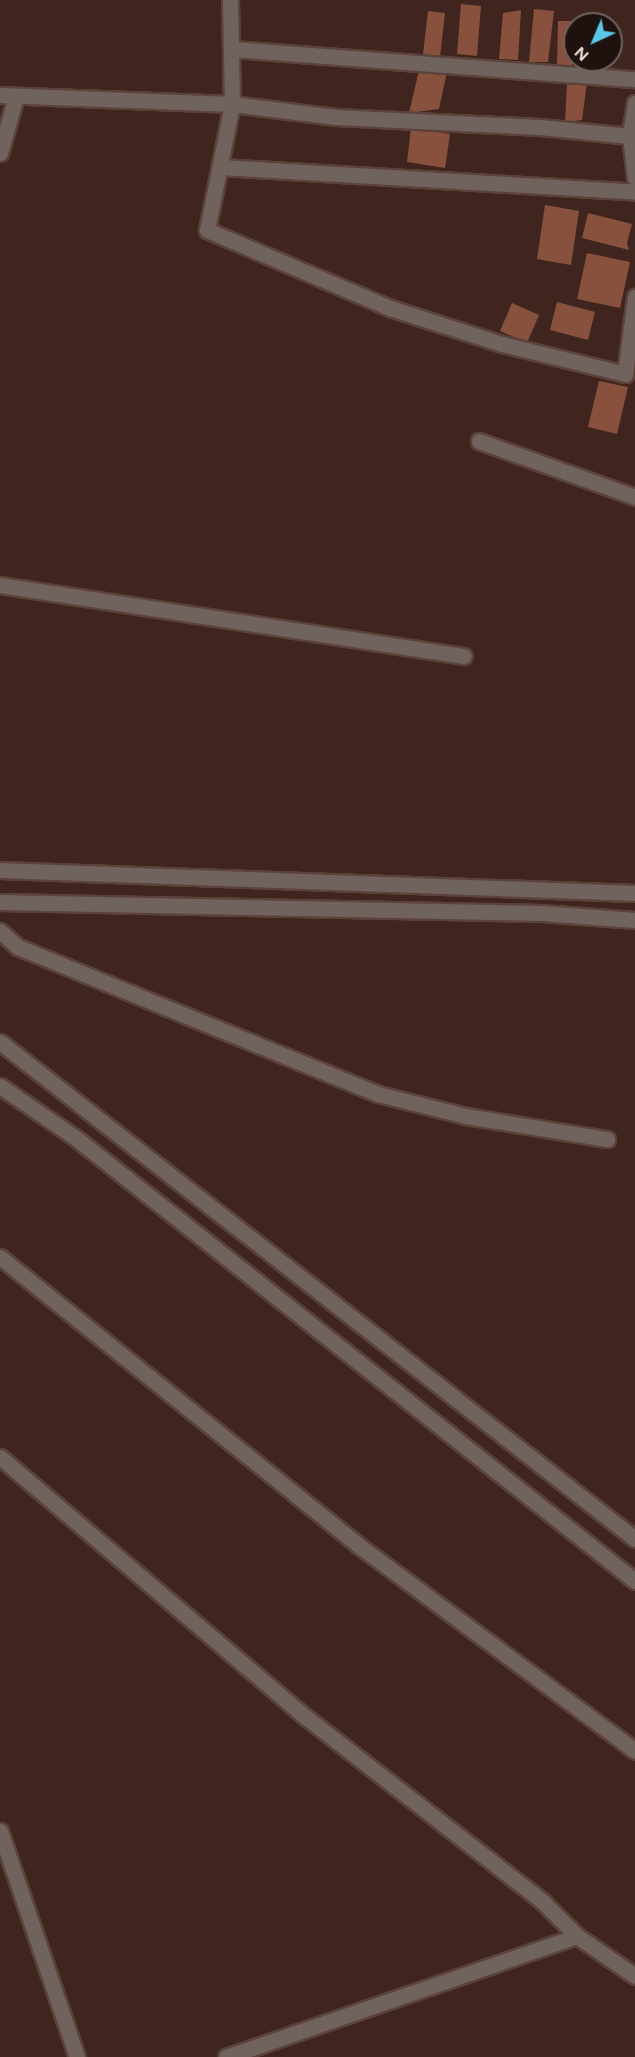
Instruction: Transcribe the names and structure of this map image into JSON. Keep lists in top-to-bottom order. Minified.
{"north":"bottom left"}
